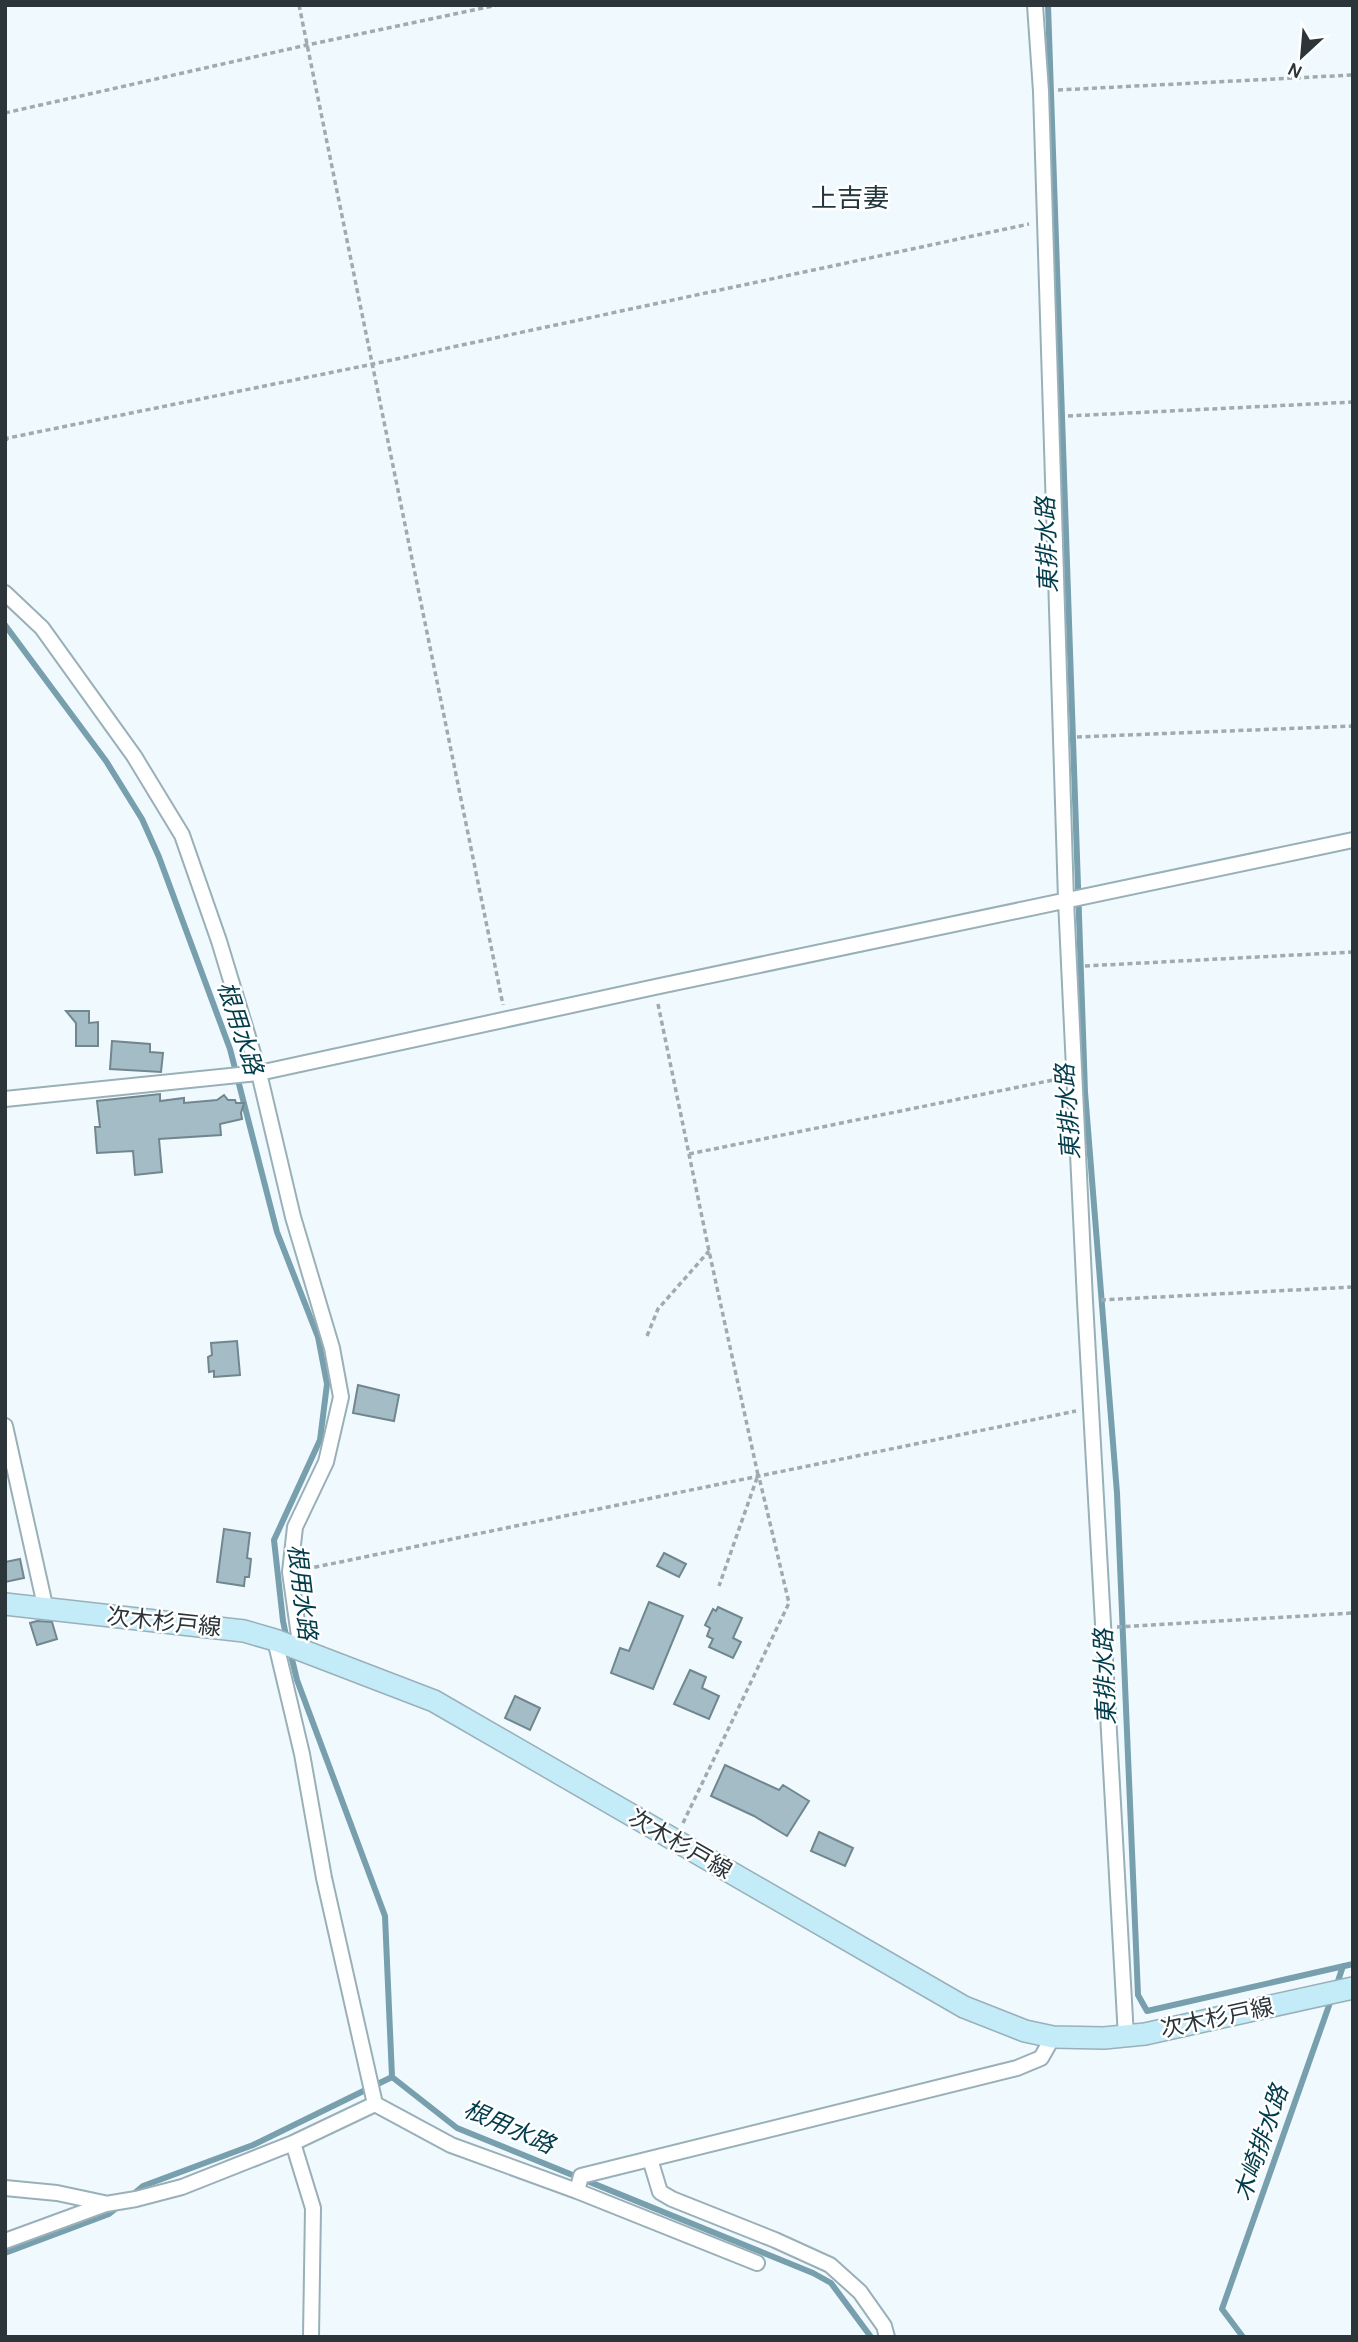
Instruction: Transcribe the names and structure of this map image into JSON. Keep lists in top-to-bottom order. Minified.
{"streets":{"main road":["次木杉戸線"]},"districts":["上吉妻"],"water":["東排水路","根用水路","木崎排水路"],"north":"bottom left"}
